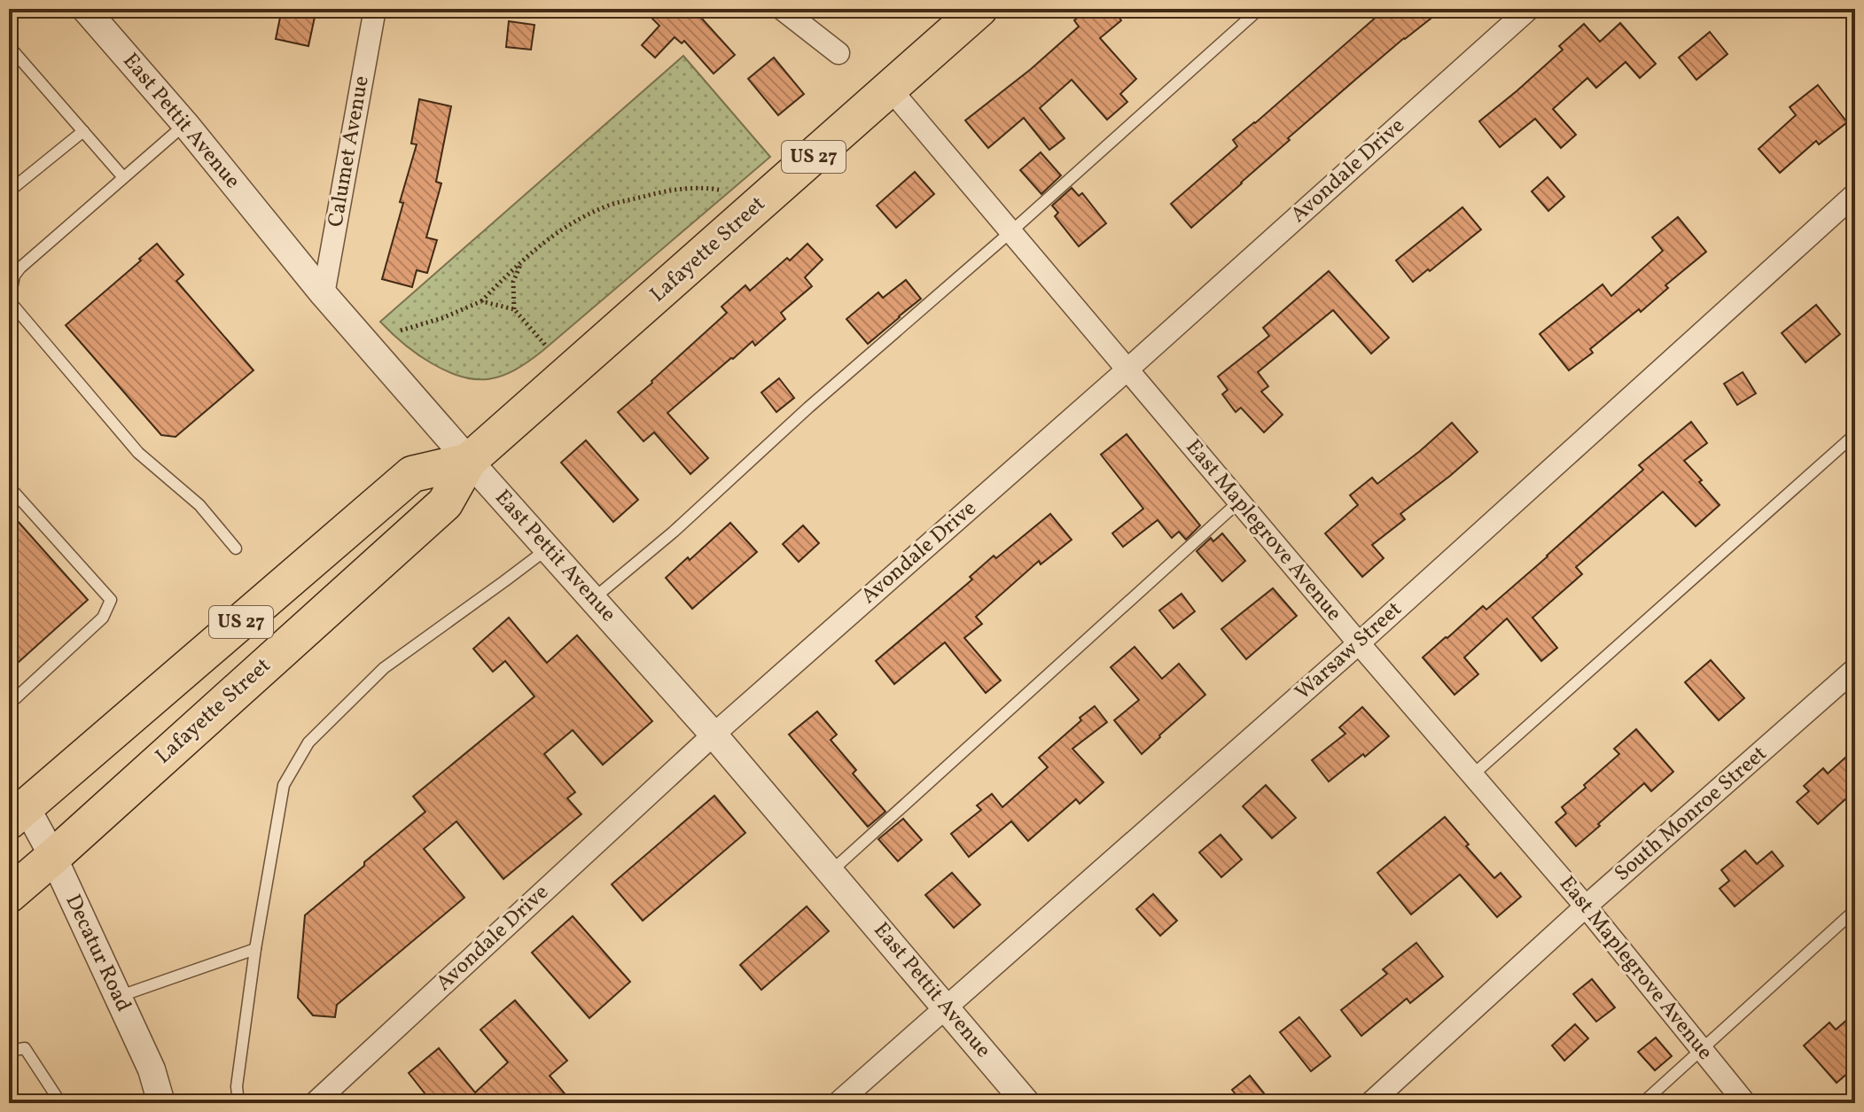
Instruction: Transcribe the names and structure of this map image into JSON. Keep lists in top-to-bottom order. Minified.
{"streets":{"highway":["US 27","Lafayette Street"],"street":["East Pettit Avenue","Calumet Avenue","Avondale Drive","East Maplegrove Avenue","Warsaw Street","South Monroe Street","Decatur Road"]},"crossings":[["East Pettit Avenue","Calumet Avenue"],["East Pettit Avenue","Avondale Drive"],["East Pettit Avenue","Lafayette Street"],["East Pettit Avenue","Warsaw Street"],["Avondale Drive","East Maplegrove Avenue"],["Lafayette Street","East Maplegrove Avenue"],["Lafayette Street","Decatur Road"],["East Maplegrove Avenue","Warsaw Street"],["East Maplegrove Avenue","South Monroe Street"]]}
